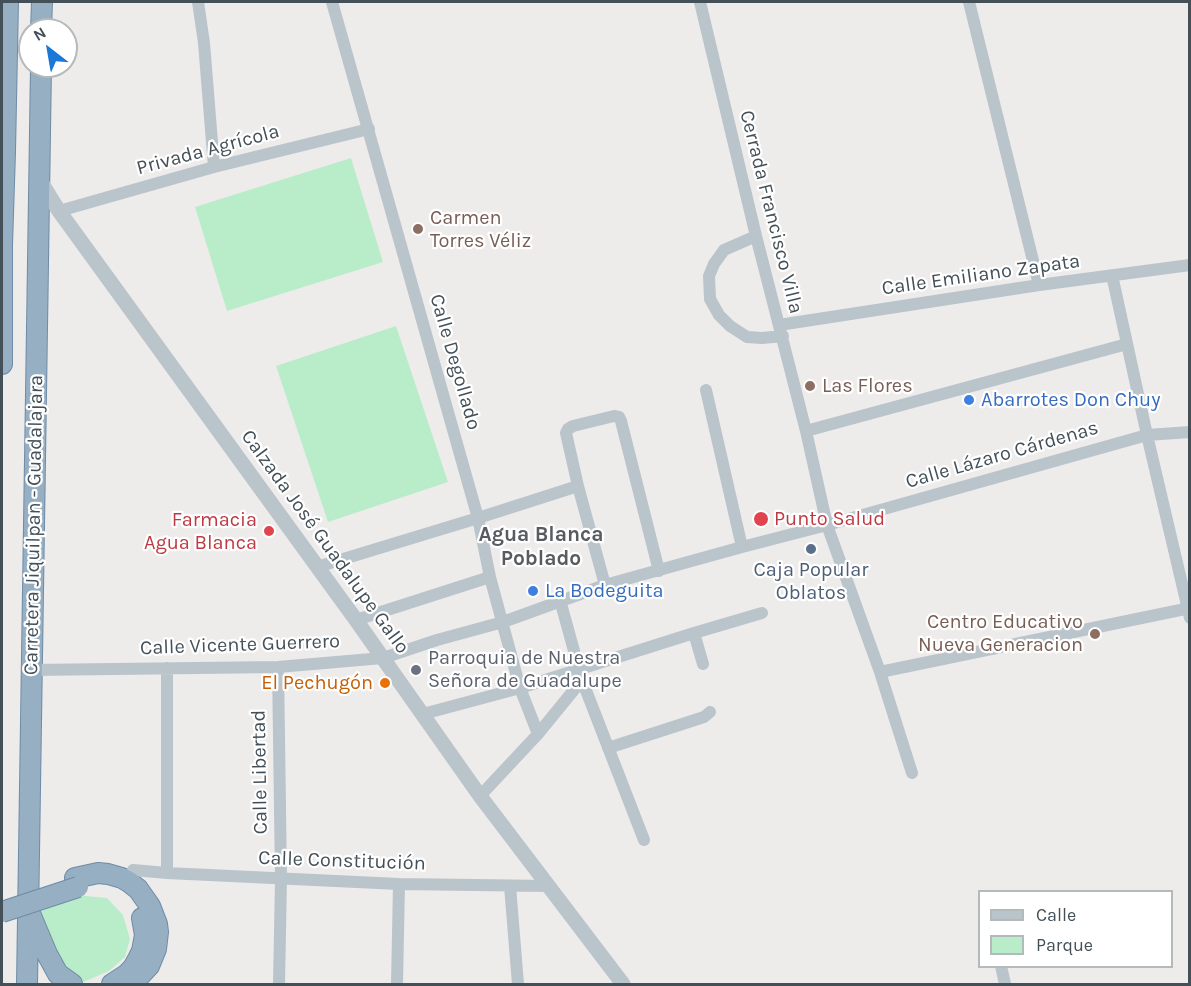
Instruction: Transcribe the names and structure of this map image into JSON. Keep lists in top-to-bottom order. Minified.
{"streets":{"highway":["Carretera Jiquilpan - Guadalajara"],"street":["Privada Agrícola","Cerrada Francisco Villa","Calle Emiliano Zapata","Calle Degollado","Calle Lázaro Cárdenas","Calzada José Guadalupe Gallo","Calle Vicente Guerrero","Calle Libertad","Calle Constitución"]},"crossings":[["Privada Agrícola","Calle Degollado"],["Privada Agrícola","Calzada José Guadalupe Gallo"],["Cerrada Francisco Villa","Calle Emiliano Zapata"],["Cerrada Francisco Villa","Calle Lázaro Cárdenas"],["Cerrada Francisco Villa","Calle Vicente Guerrero"],["Calle Degollado","Calle Vicente Guerrero"],["Calle Lázaro Cárdenas","Calle Vicente Guerrero"],["Carretera Jiquilpan - Guadalajara","Calzada José Guadalupe Gallo"],["Carretera Jiquilpan - Guadalajara","Calle Vicente Guerrero"],["Calzada José Guadalupe Gallo","Calle Vicente Guerrero"],["Calzada José Guadalupe Gallo","Calle Constitución"],["Calle Vicente Guerrero","Calle Libertad"],["Calle Libertad","Calle Constitución"]],"districts":["Agua Blanca Poblado"],"places":["Carmen Torres Véliz","Las Flores","Abarrotes Don Chuy","Punto Salud","Farmacia Agua Blanca","Caja Popular Oblatos","La Bodeguita","Centro Educativo Nueva Generacion","Parroquia de Nuestra Señora de Guadalupe","El Pechugón"],"legend":["Calle","Parque"],"north":"top left"}
